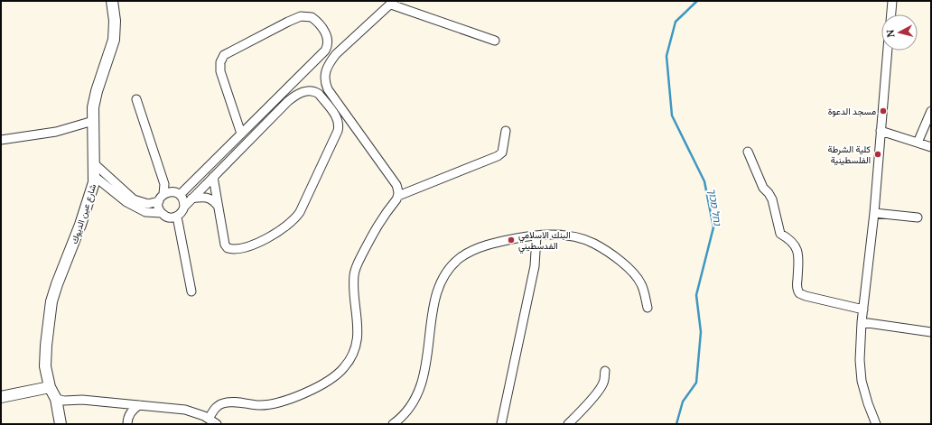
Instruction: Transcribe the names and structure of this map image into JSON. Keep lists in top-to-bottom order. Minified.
{"streets":{"street":["شارع عين الديوك"]},"water":["נחל מכוך"],"places":["مسجد الدعوة","كلية الشرطة الفلسطينية","البنك الاسلامي الفدسطيني"],"north":"left"}
